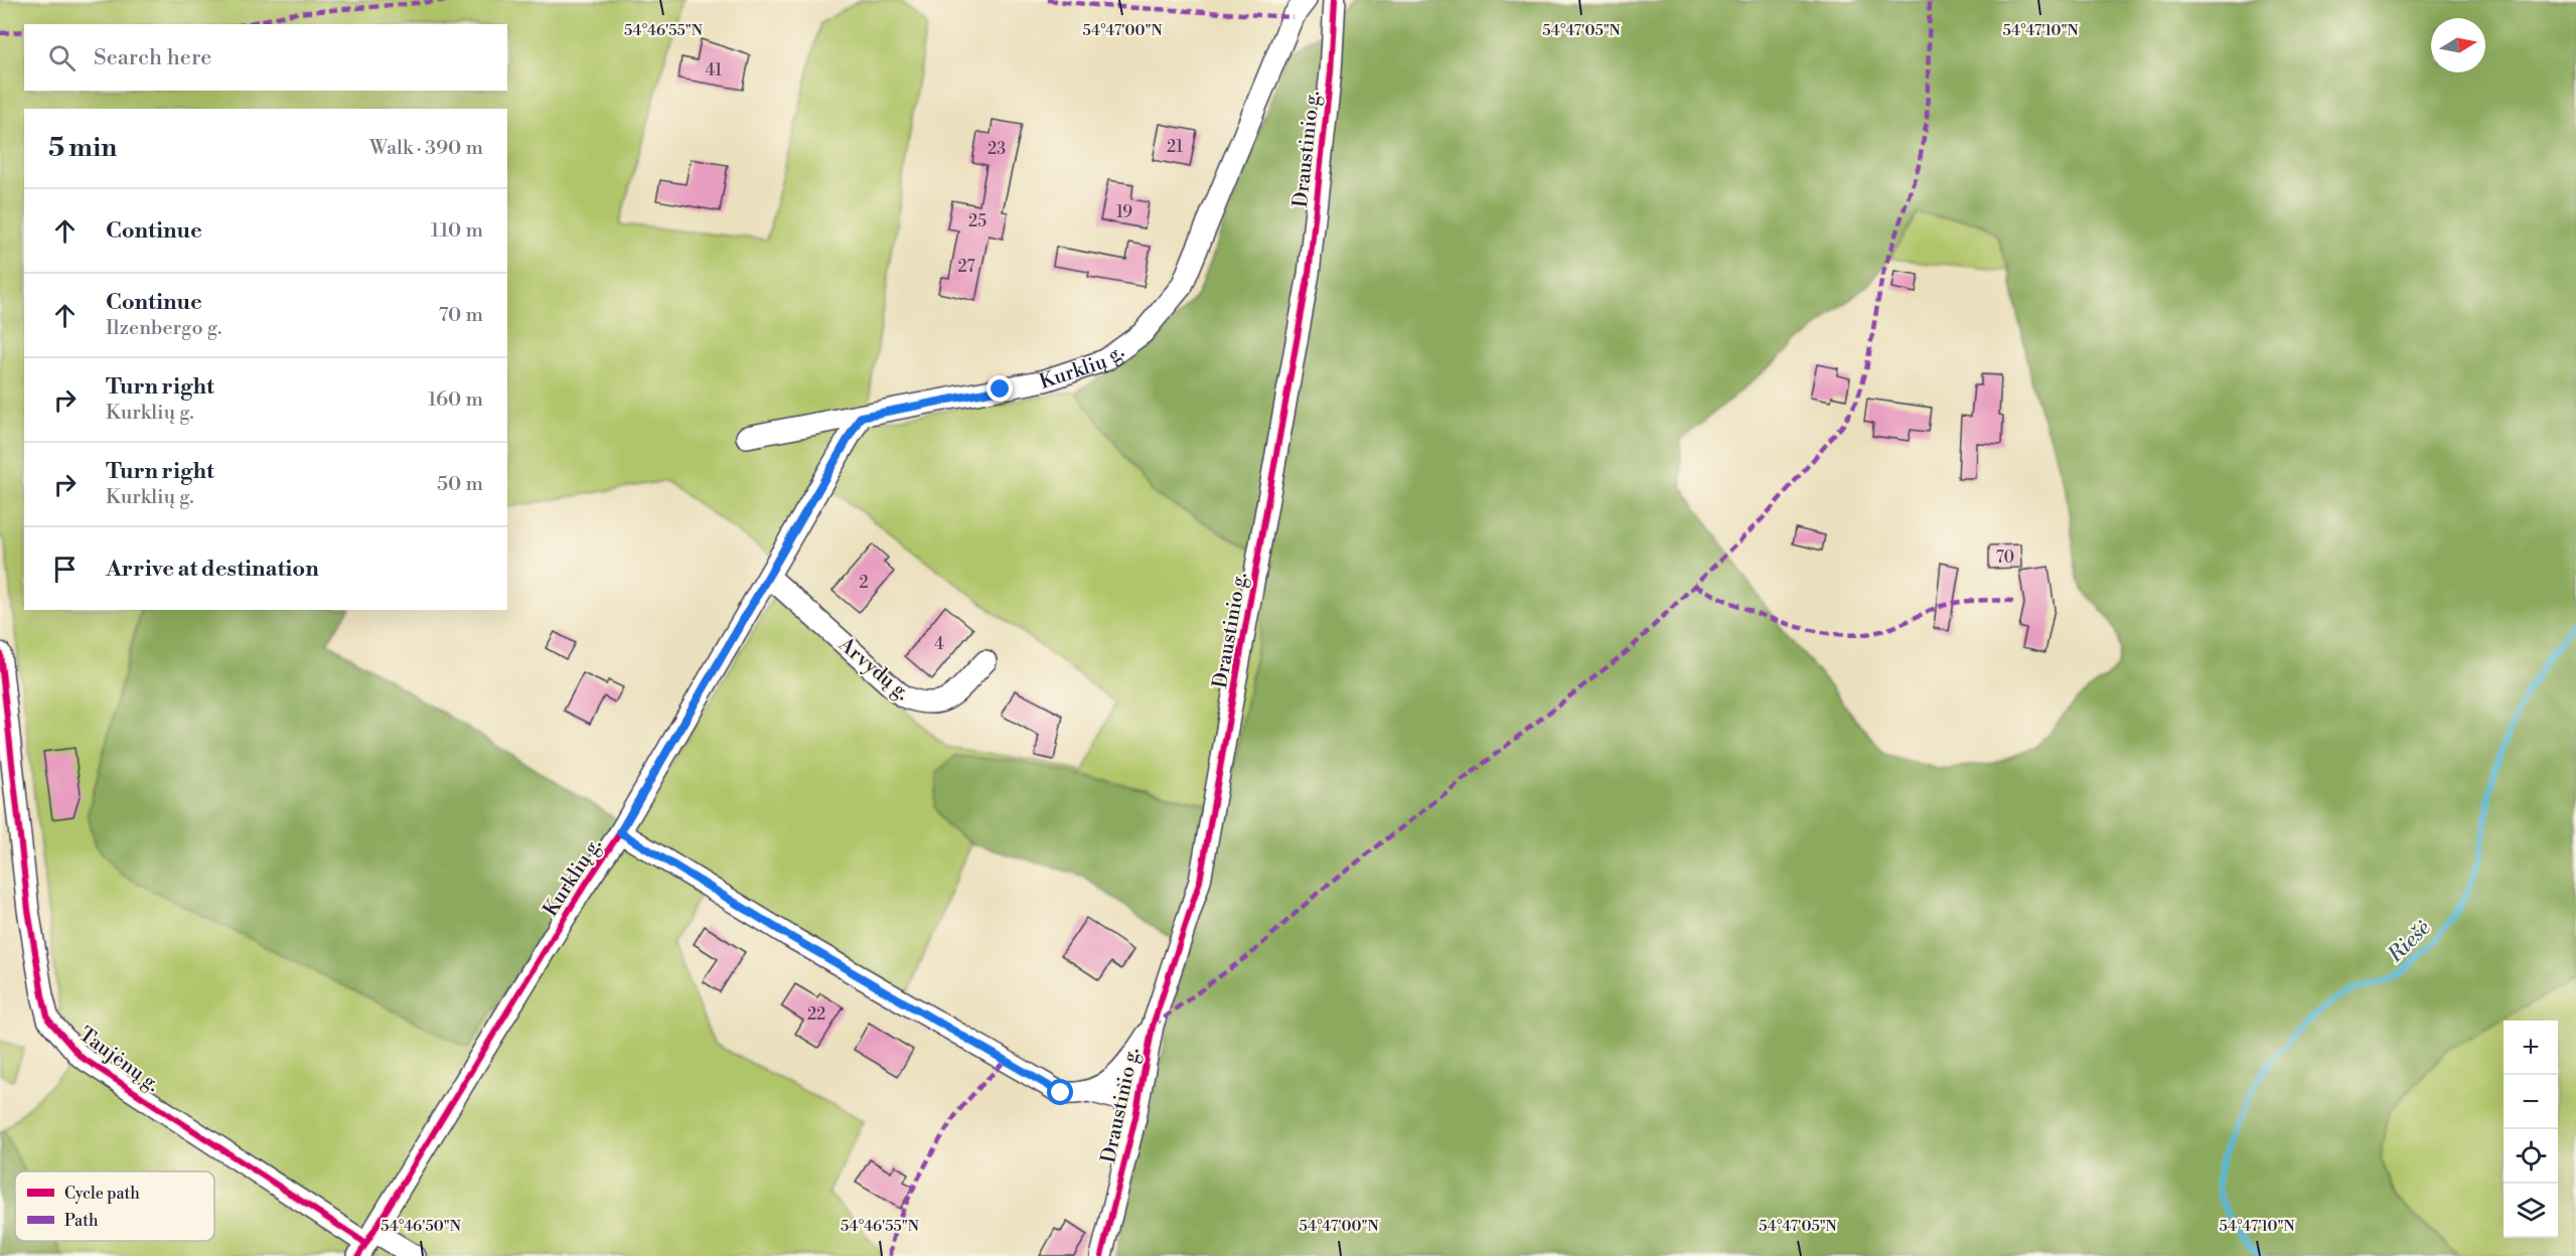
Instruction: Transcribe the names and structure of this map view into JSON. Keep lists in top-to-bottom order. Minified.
{"streets":{"street":["Draustinio g.","Kurklių g.","Arvydų g.","Taujėnų g."]},"crossings":[["Kurklių g.","Arvydų g."],["Kurklių g.","Taujėnų g."]],"water":["Riešė"],"house_numbers":["41","21","23","19","25","27","70","2","4","22"],"legend":["Cycle path","Path"],"north":"right","page":{"search":"Search here","heading":["5 min","Walk · 390 m"],"list":[["Continue","110 m"],["Continue","Ilzenbergo g.","70 m"],["Turn right","Kurklių g.","160 m"],["Turn right","Kurklių g.","50 m"],"Arrive at destination"],"map_buttons":["+","−"]},"coordinates":["54°47'10\"N","54°46'55\"N","54°47'00\"N","54°47'05\"N","54°46'50\"N"]}
